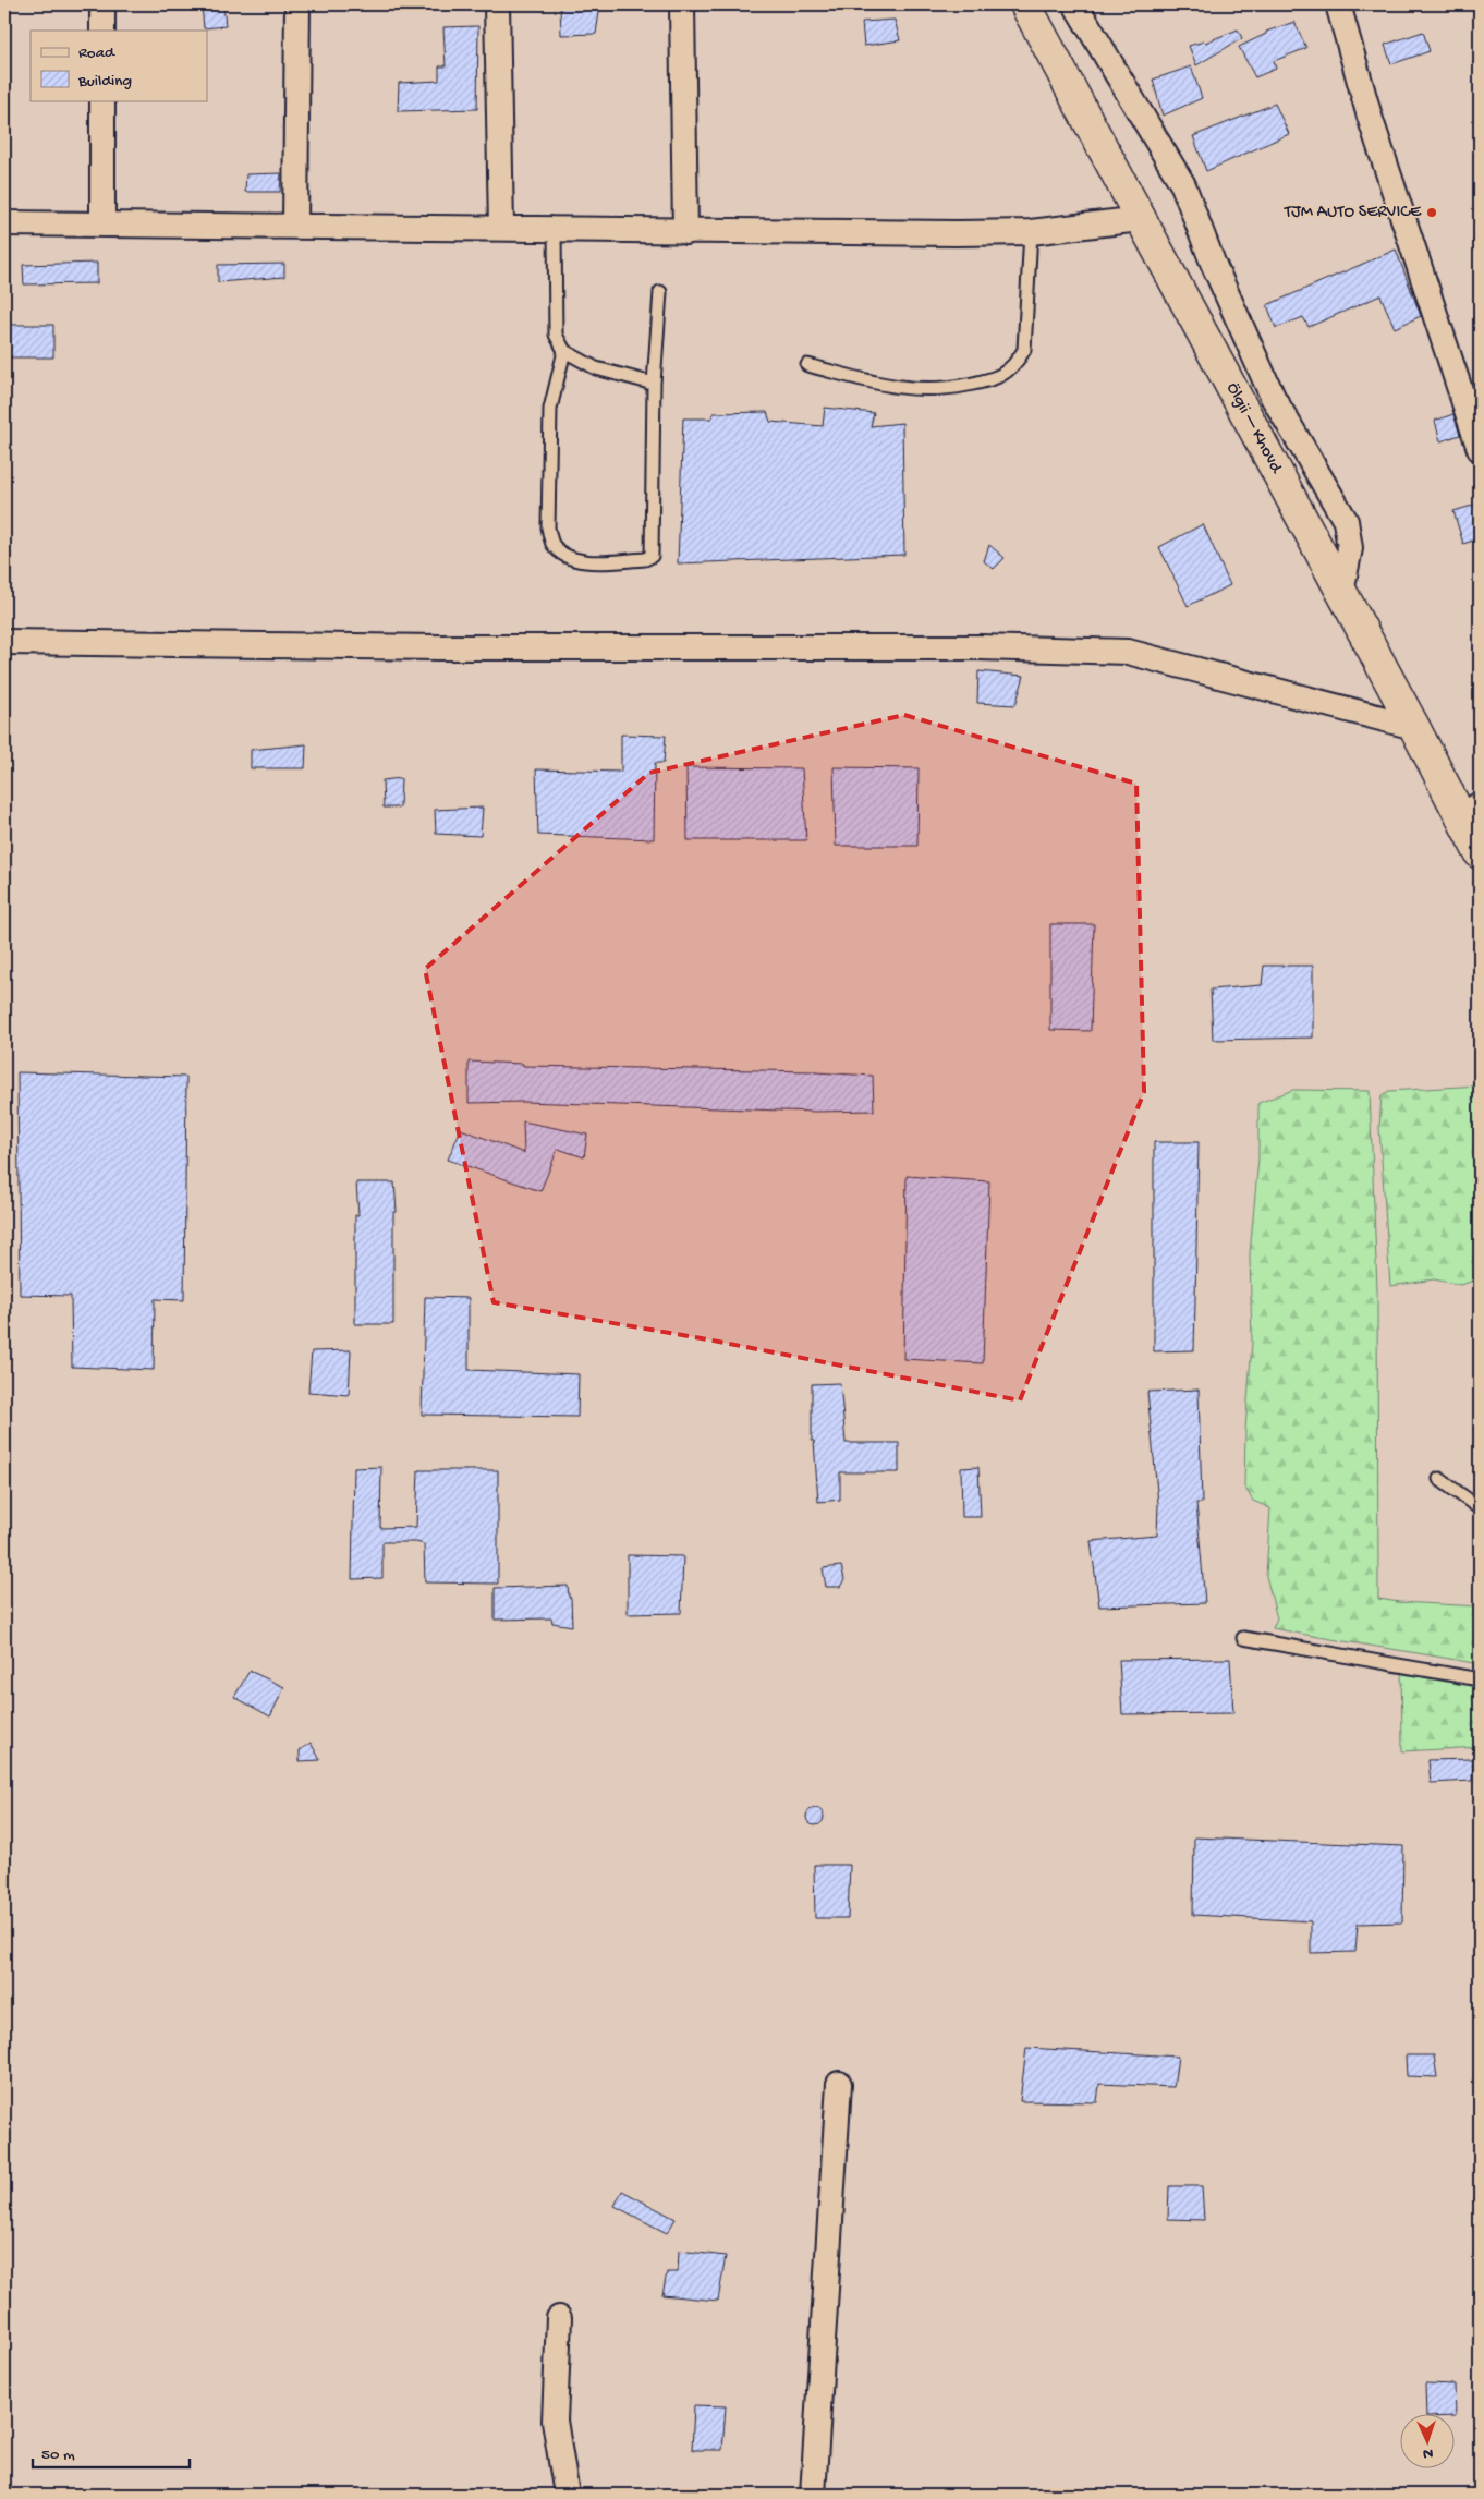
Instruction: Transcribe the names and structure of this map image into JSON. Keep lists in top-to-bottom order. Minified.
{"streets":{"highway":["Ölgii — Khovd"]},"places":["TJM AUTO SERVICE"],"legend":["Road","Building"],"scale_bar":"50 m","north":"bottom"}
